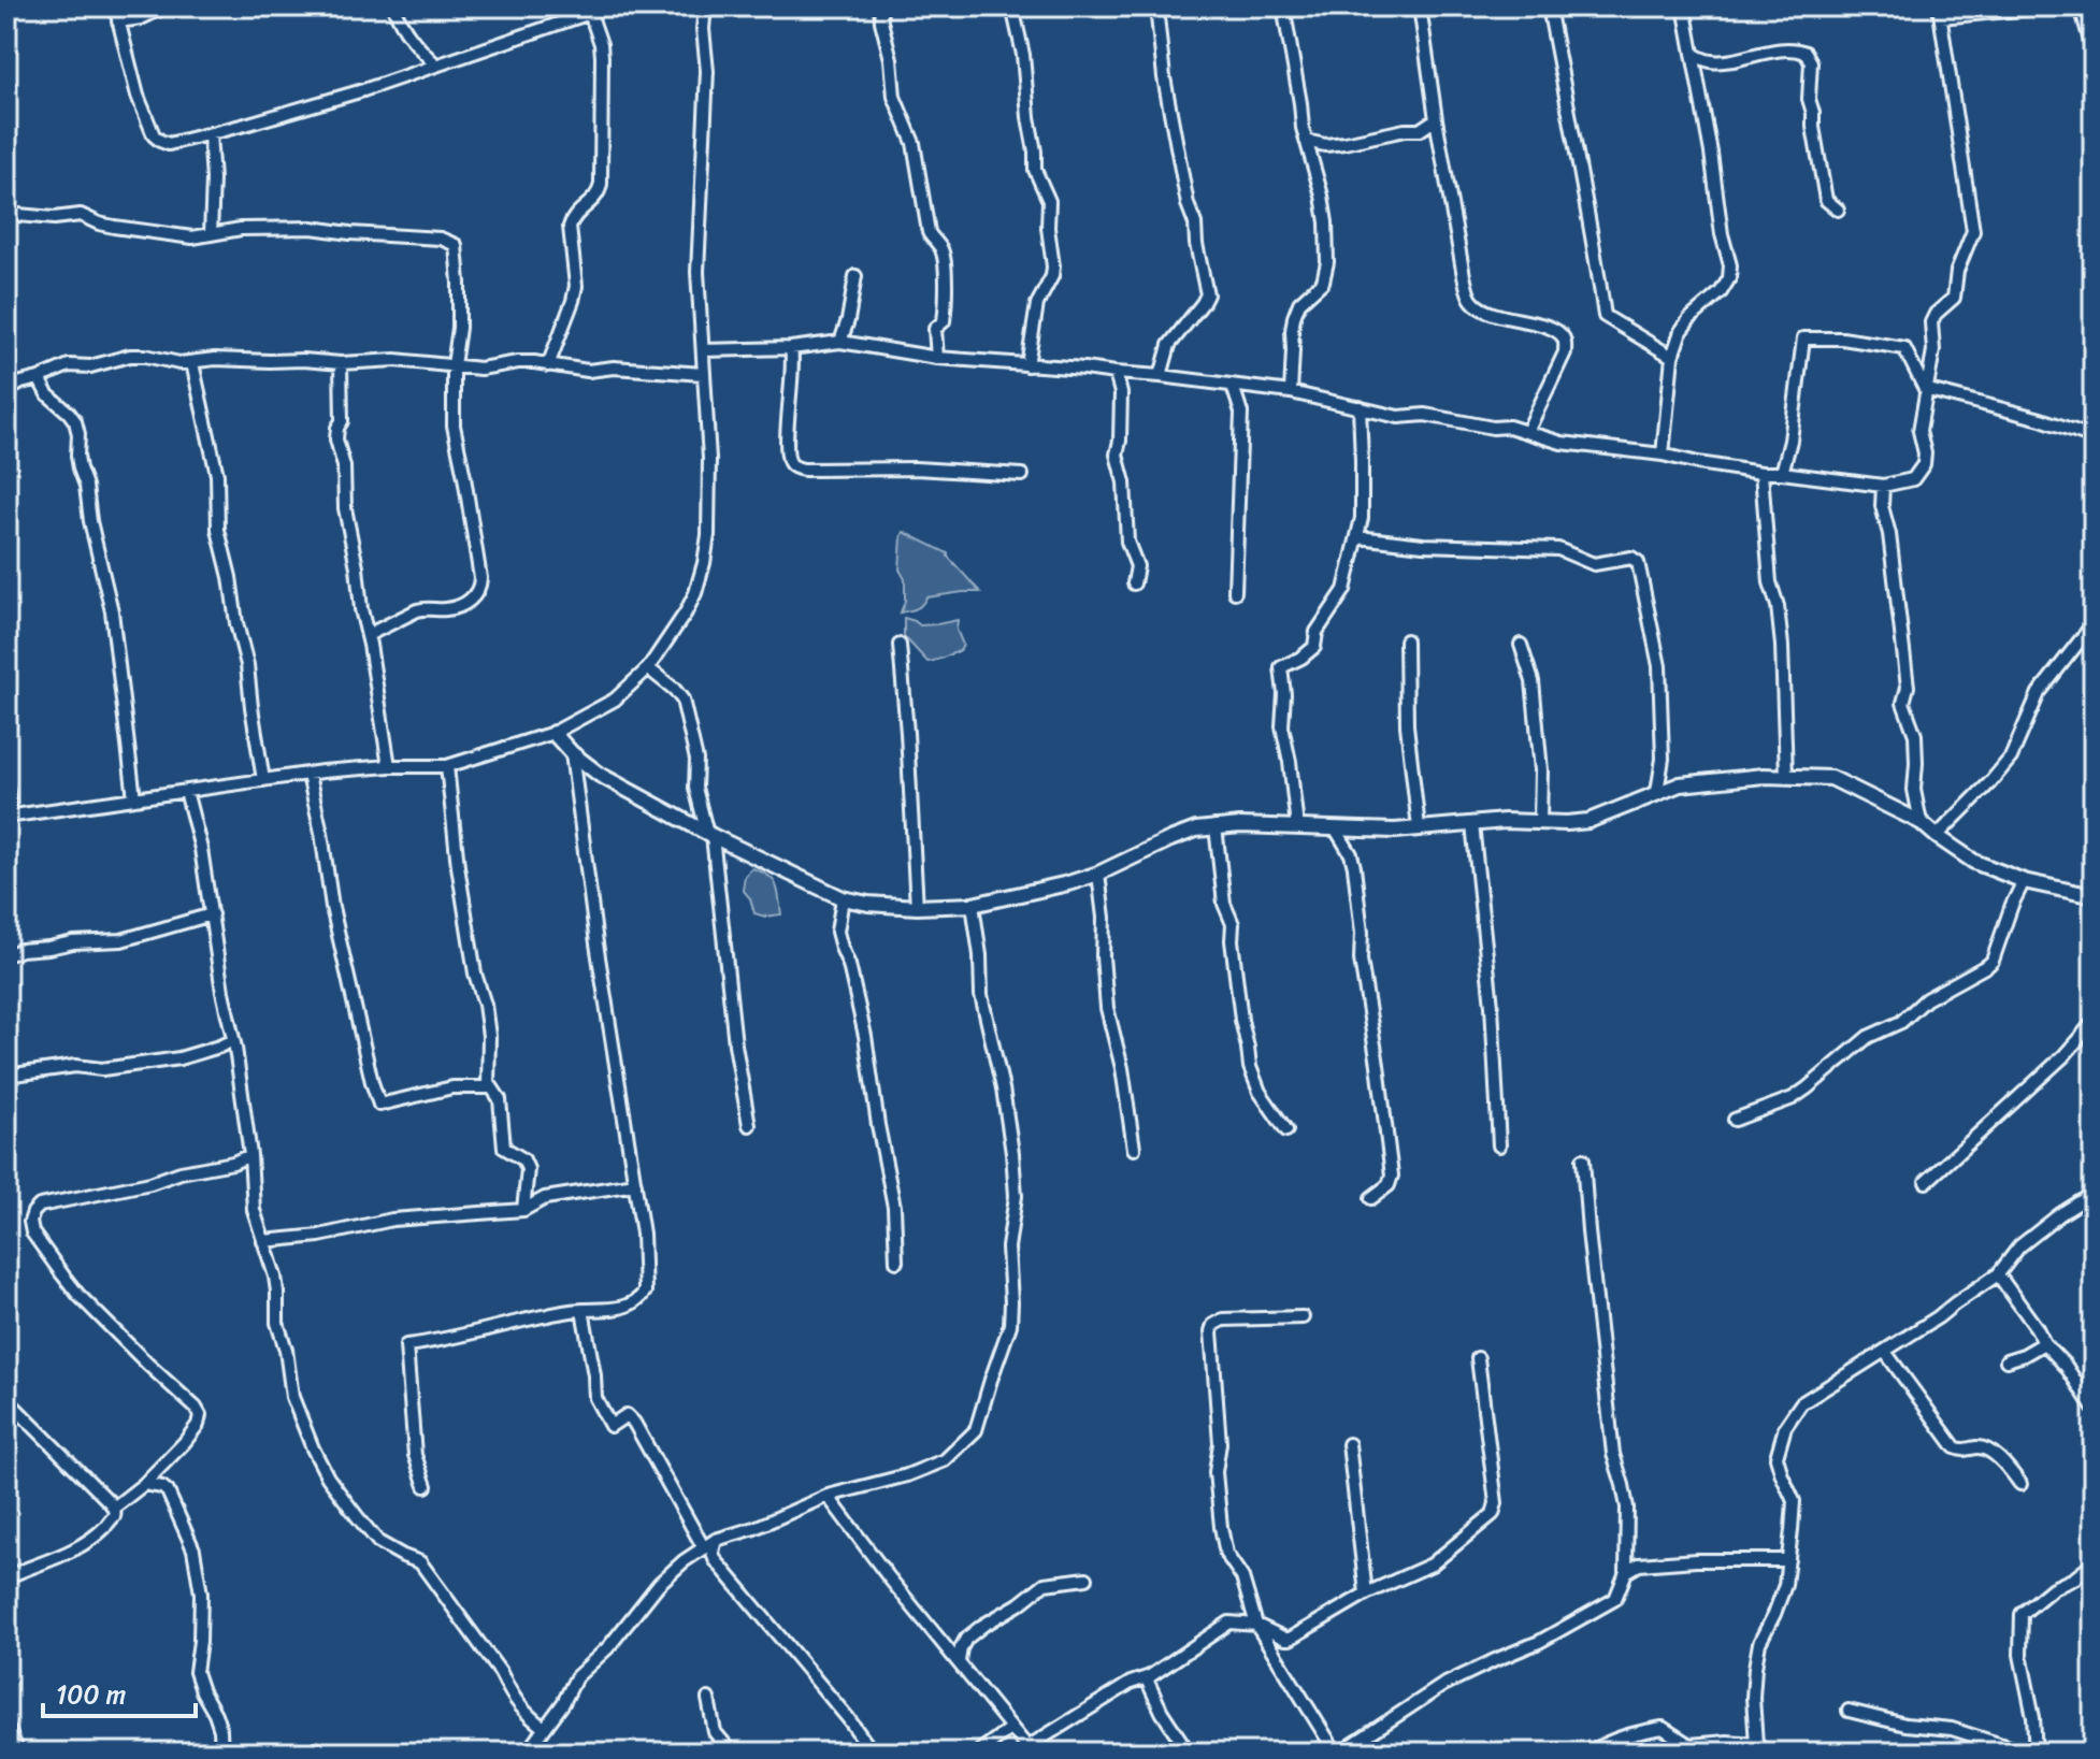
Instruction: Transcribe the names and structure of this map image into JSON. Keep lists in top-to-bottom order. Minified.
{"scale_bar":"100 m"}
